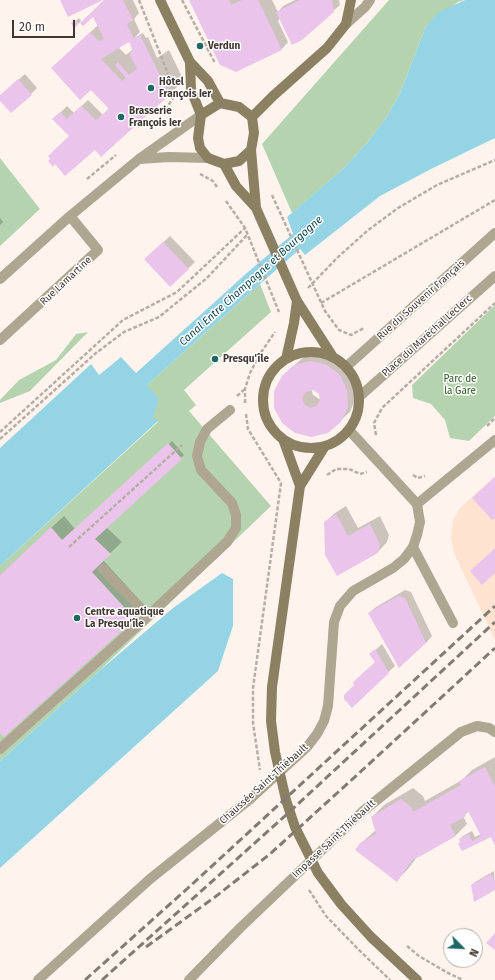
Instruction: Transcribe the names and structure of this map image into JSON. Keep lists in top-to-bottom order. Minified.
{"streets":{"street":["Rue Lamartine","Rue du Souvenir Français","Place du Maréchal Leclerc","Chaussée Saint-Thiébault","Impasse Saint-Thiébault"]},"crossings":[["Rue du Souvenir Français","Place du Maréchal Leclerc"]],"water":["Canal Entre Champagne et Bourgogne"],"parks":["Parc de la Gare"],"places":["Verdun","Hôtel François Ier","Brasserie François Ier","Presqu'île","Centre aquatique La Presqu'île"],"scale_bar":"20 m","north":"bottom right"}
